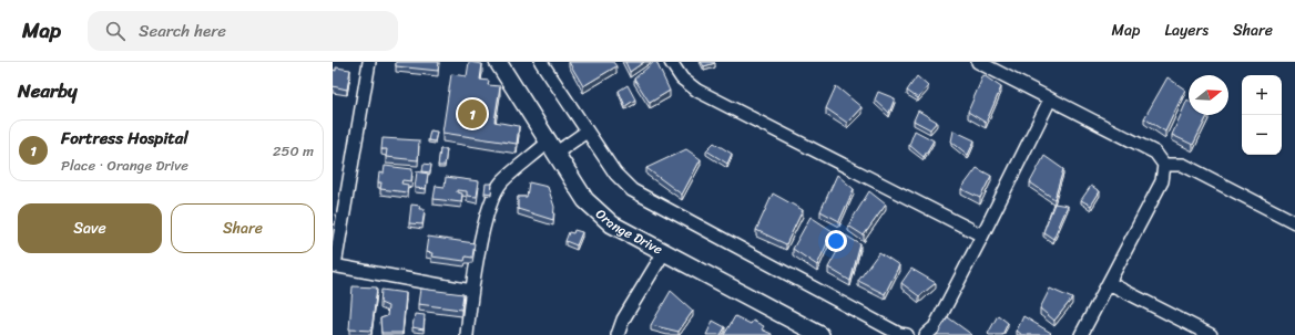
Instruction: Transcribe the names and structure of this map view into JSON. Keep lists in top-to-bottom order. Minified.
{"streets":{"street":["Orange Drive"]},"north":"right","page":{"header":"Map","search":"Search here","nav":["Map","Layers","Share"],"heading":"Nearby","map_buttons":["+","−"],"pins":"1","list":[{"mark":"1","name":"Fortress Hospital","note":"Place · Orange Drive","value":"250 m"}],"buttons":["Save","Share"]}}
